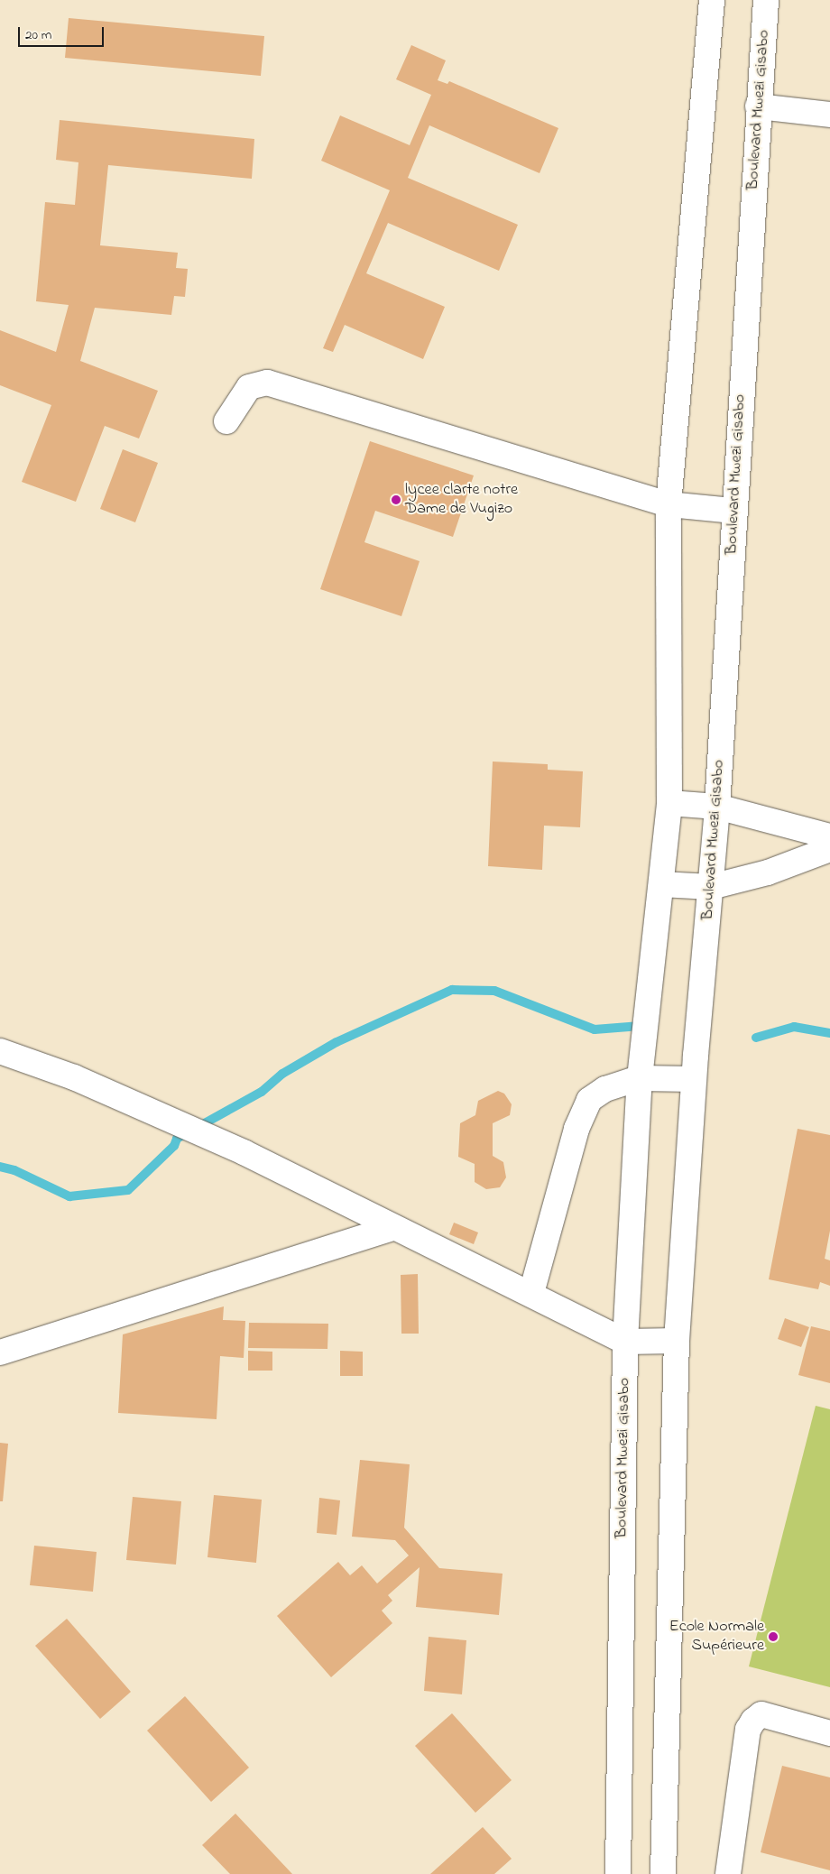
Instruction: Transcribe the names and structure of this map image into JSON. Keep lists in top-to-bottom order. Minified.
{"streets":{"main road":["Boulevard Mwezi Gisabo"]},"places":["lycee clarte notre Dame de Vugizo","Ecole Normale Supérieure"],"scale_bar":"20 m"}
